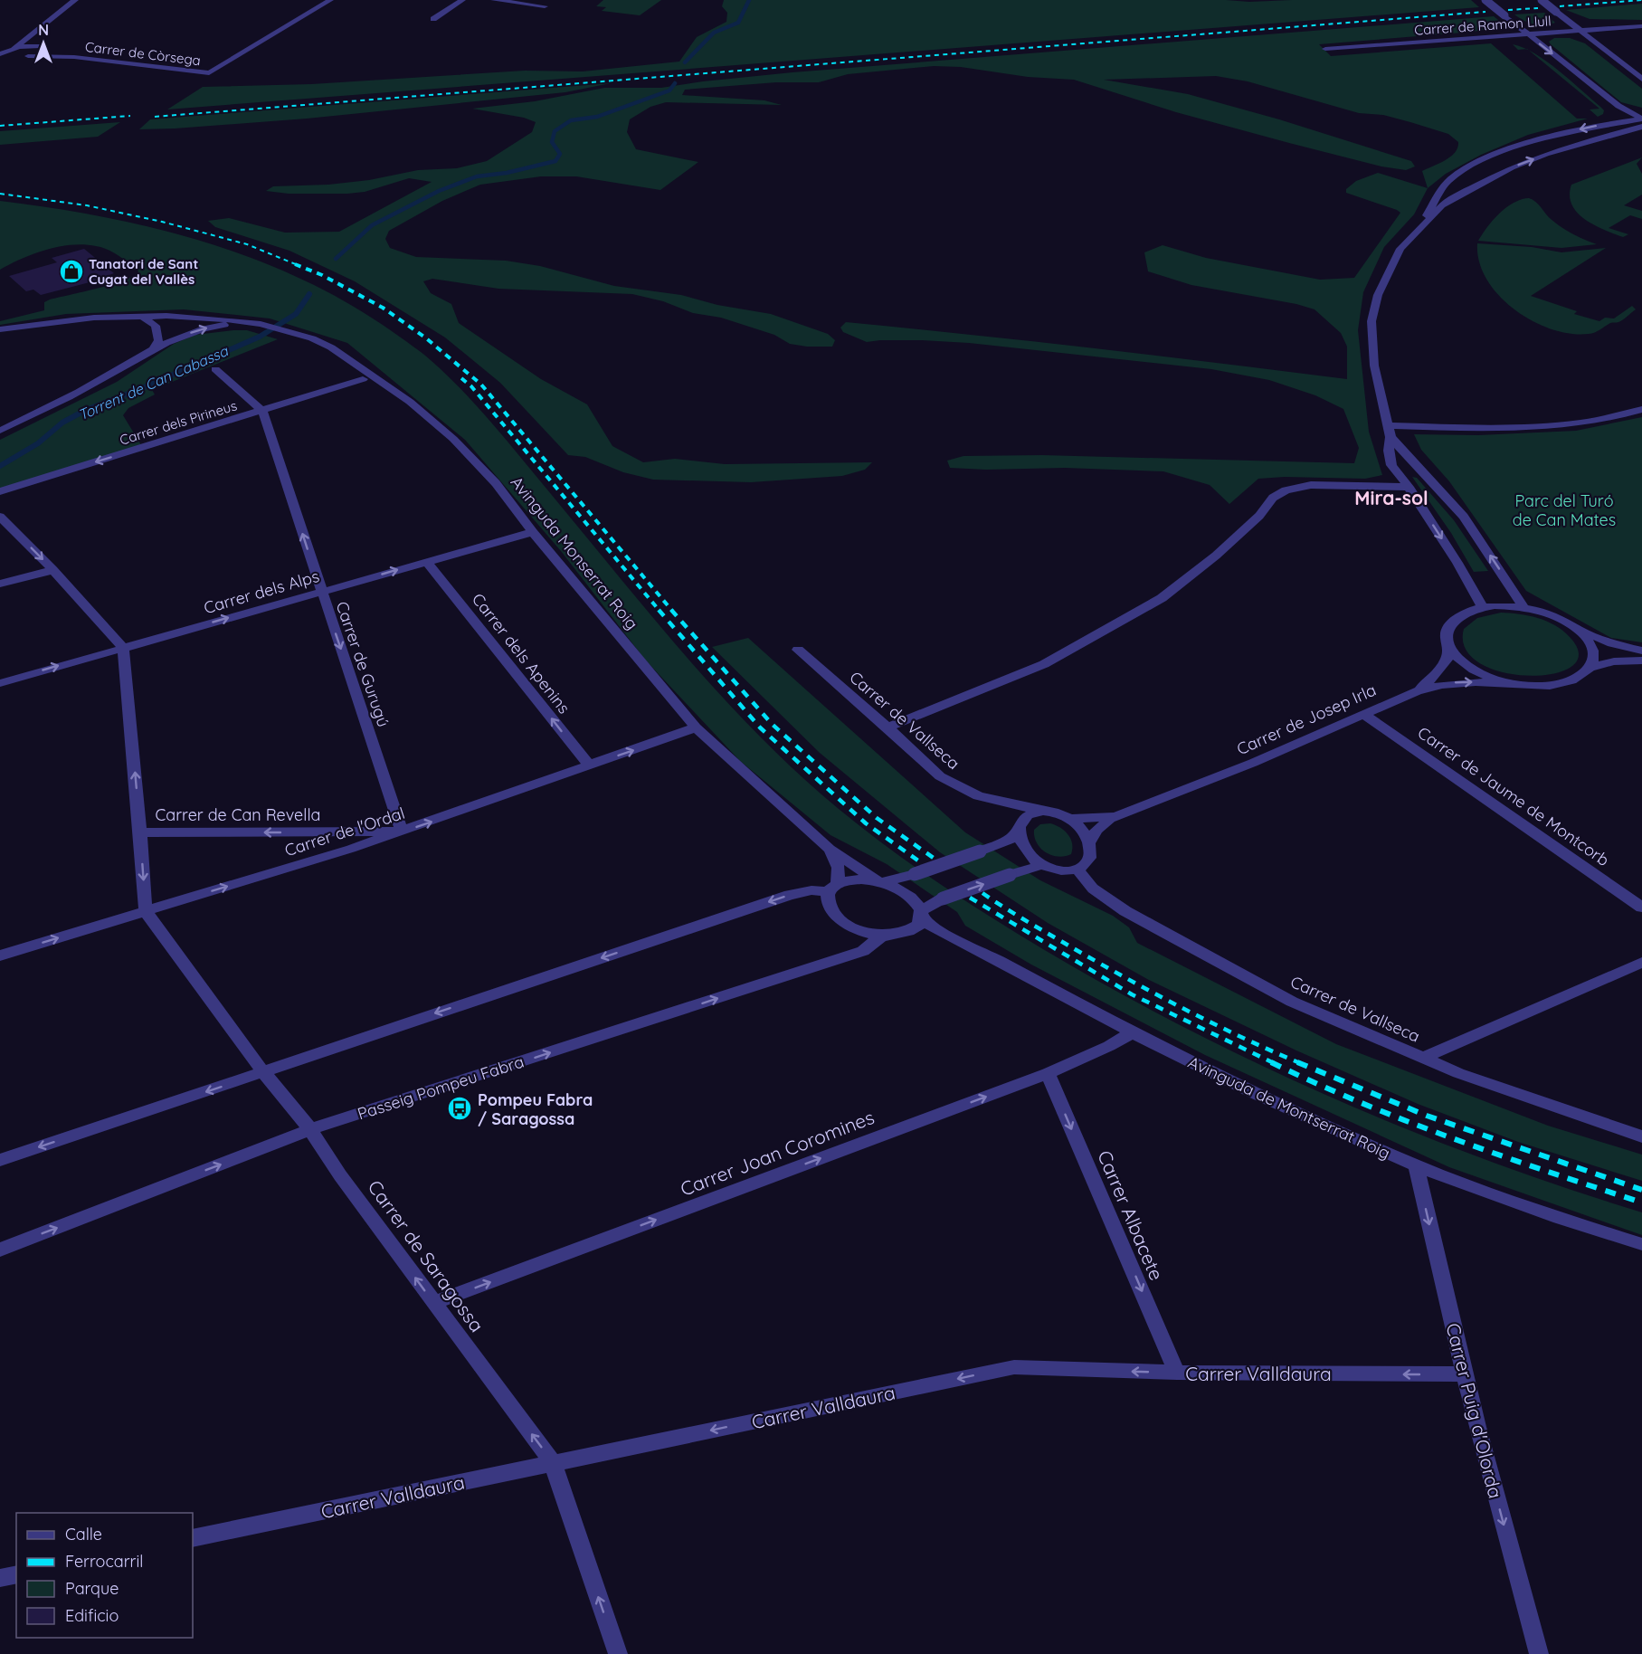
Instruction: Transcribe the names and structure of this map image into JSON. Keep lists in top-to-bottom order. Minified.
{"streets":{"street":["Carrer de Ramon Llull","Carrer de Còrsega","Carrer dels Pirineus","Avinguda Monserrat Roig","Carrer dels Alps","Carrer dels Apenins","Carrer de Gurugú","Carrer de Josep Irla","Carrer de Vallseca","Carrer de Jaume de Montcorb","Carrer de Can Revella","Carrer de l'Ordal","Passeig Pompeu Fabra","Avinguda de Montserrat Roig","Carrer Joan Coromines","Carrer Albacete","Carrer de Saragossa","Carrer Valldaura","Carrer Puig d'Olorda"]},"crossings":[["Carrer dels Pirineus","Carrer de Gurugú"],["Avinguda Monserrat Roig","Carrer dels Alps"],["Avinguda Monserrat Roig","Carrer de l'Ordal"],["Avinguda Monserrat Roig","Passeig Pompeu Fabra"],["Carrer dels Alps","Carrer dels Apenins"],["Carrer dels Alps","Carrer de Gurugú"],["Carrer dels Alps","Carrer de Can Revella"],["Carrer dels Apenins","Carrer de l'Ordal"],["Carrer de Gurugú","Carrer de Can Revella"],["Carrer de Gurugú","Carrer de l'Ordal"],["Carrer de Josep Irla","Carrer de Jaume de Montcorb"],["Carrer de Can Revella","Carrer de l'Ordal"],["Carrer de Can Revella","Carrer de Saragossa"],["Carrer de l'Ordal","Carrer de Saragossa"],["Passeig Pompeu Fabra","Carrer de Saragossa"],["Avinguda de Montserrat Roig","Carrer Joan Coromines"],["Avinguda de Montserrat Roig","Carrer Puig d'Olorda"],["Carrer Joan Coromines","Carrer Albacete"],["Carrer Joan Coromines","Carrer de Saragossa"],["Carrer Albacete","Carrer Valldaura"],["Carrer de Saragossa","Carrer Valldaura"],["Carrer Valldaura","Carrer Puig d'Olorda"]],"one_way":["Carrer dels Alps","Carrer dels Apenins","Carrer de l'Ordal","Carrer Joan Coromines","Carrer Albacete","Carrer de Saragossa","Carrer Valldaura","Carrer Puig d'Olorda"],"districts":["Mira-sol"],"water":["Torrent de Can Cabassa"],"parks":["Parc del Turó de Can Mates"],"places":{"shop":["Tanatori de Sant Cugat del Vallès"],"bus stop":["Pompeu Fabra / Saragossa"]},"legend":["Calle","Ferrocarril","Parque","Edificio"],"north":"top"}
